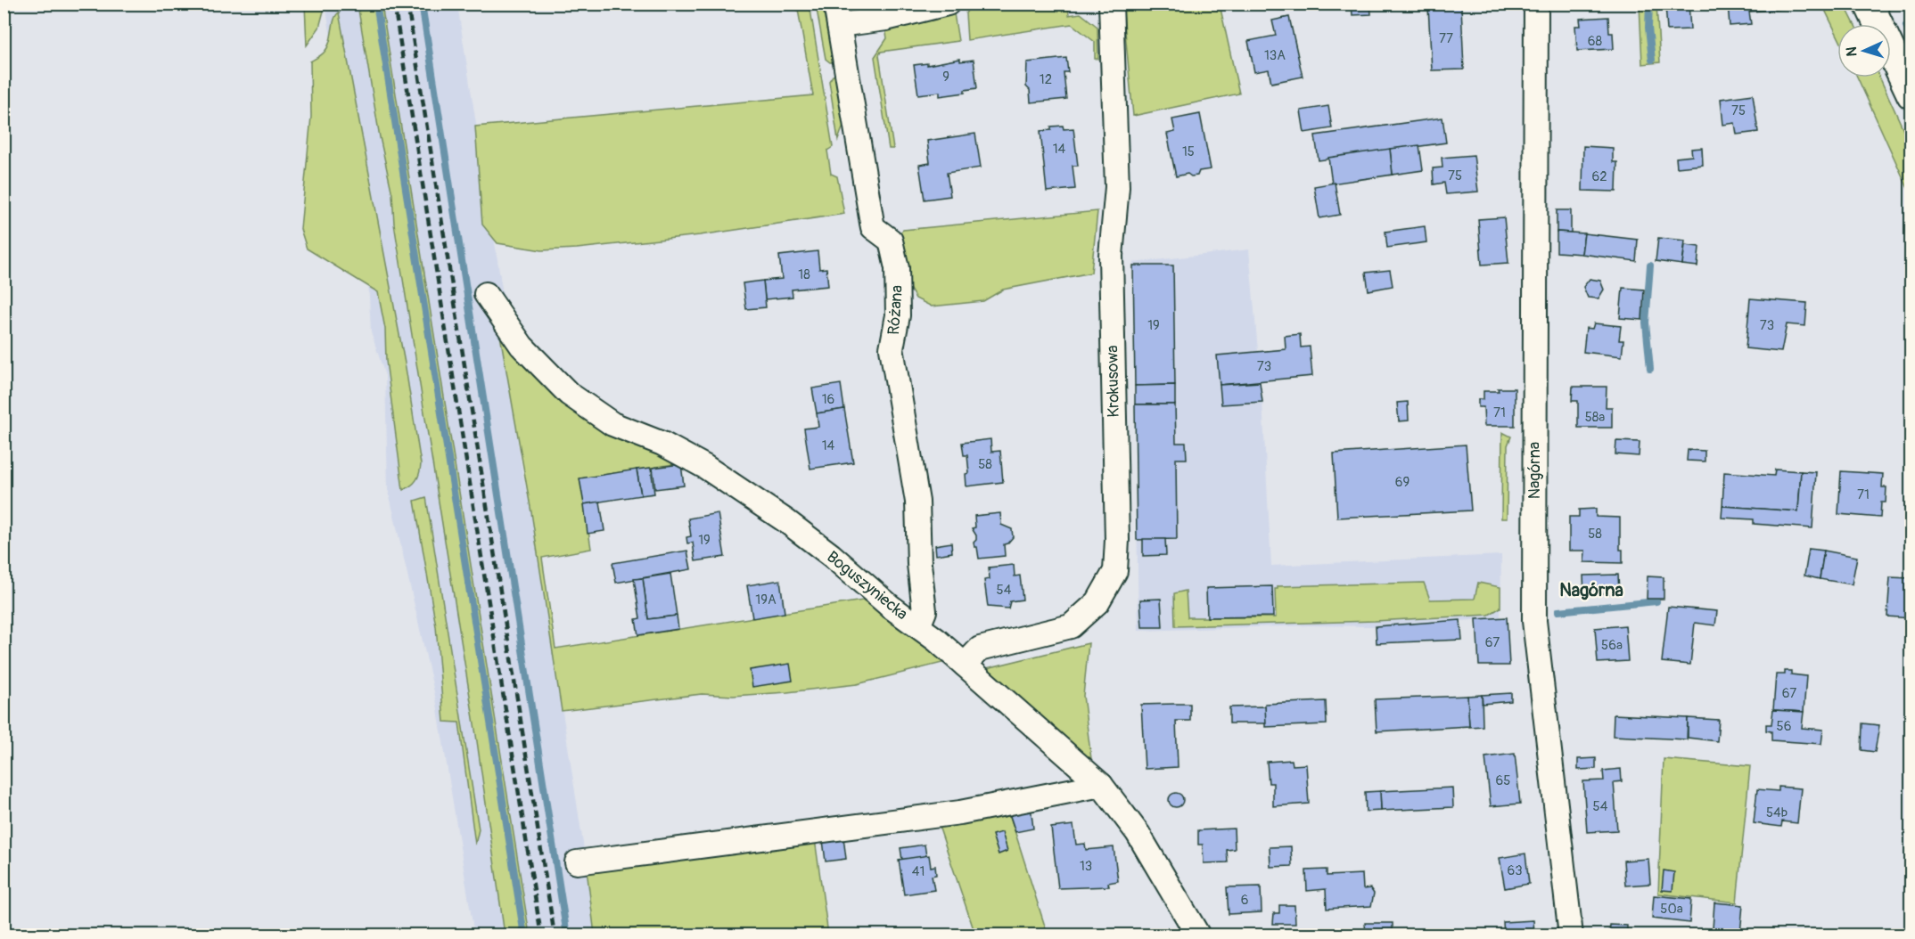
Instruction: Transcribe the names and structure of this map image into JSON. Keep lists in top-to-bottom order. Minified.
{"streets":{"street":["Różana","Krokusowa","Nagórna","Boguszyniecka"]},"crossings":[["Różana","Boguszyniecka"],["Krokusowa","Boguszyniecka"]],"districts":["Nagórna"],"house_numbers":["77","68","13A","9","12","75","14","15","75","62","18","19","73","73","16","71","58a","14","58","69","71","58","19","54","19A","67","56a","67","56","65","54","54b","13","63","41","6","50a"],"north":"left"}
